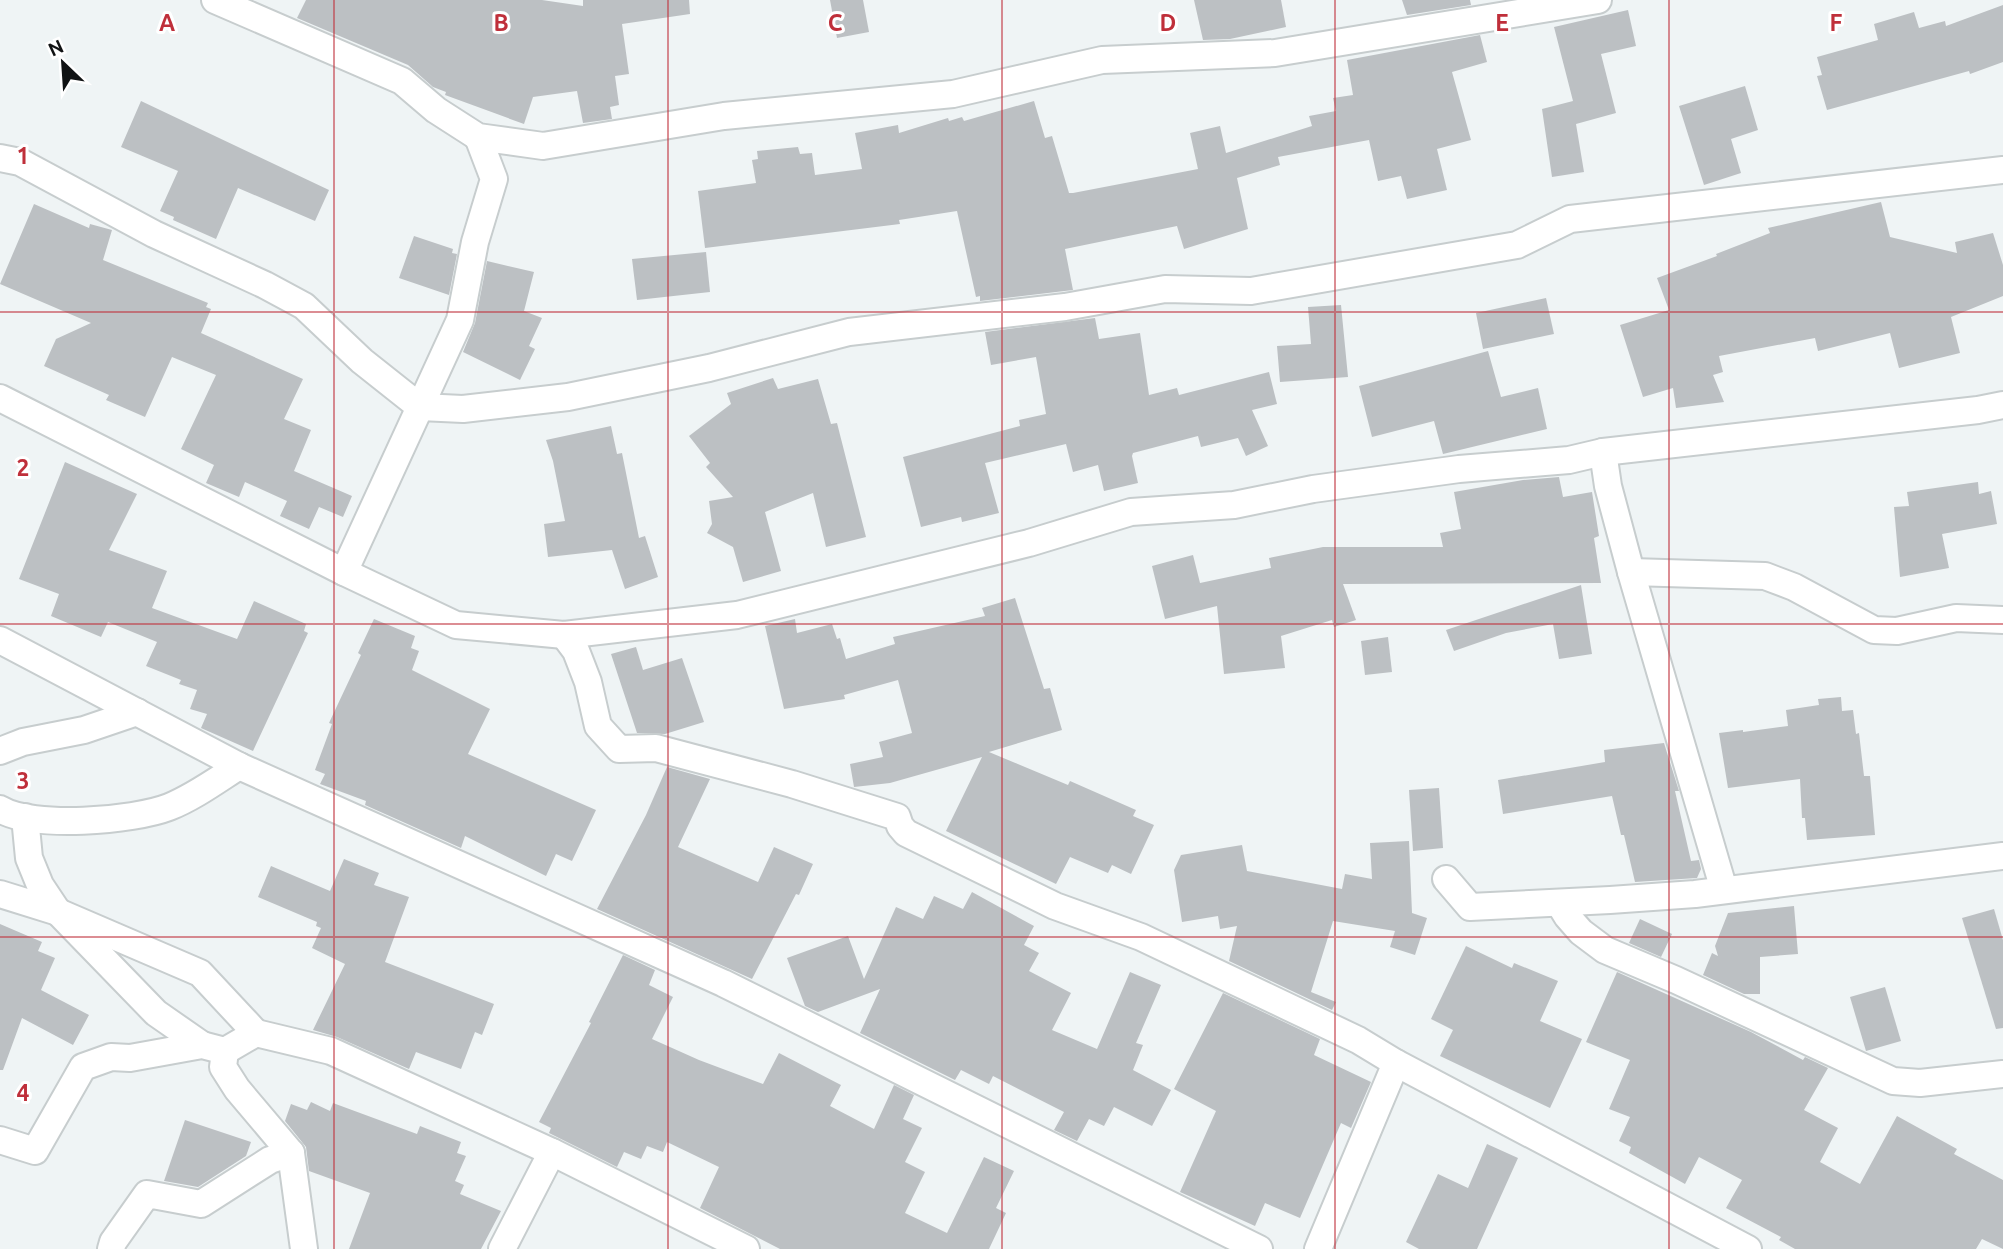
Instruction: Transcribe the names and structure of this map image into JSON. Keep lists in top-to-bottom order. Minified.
{"north":"top left","grid":{"columns":["A","B","C","D","E","F"],"rows":["1","2","3","4"]}}
